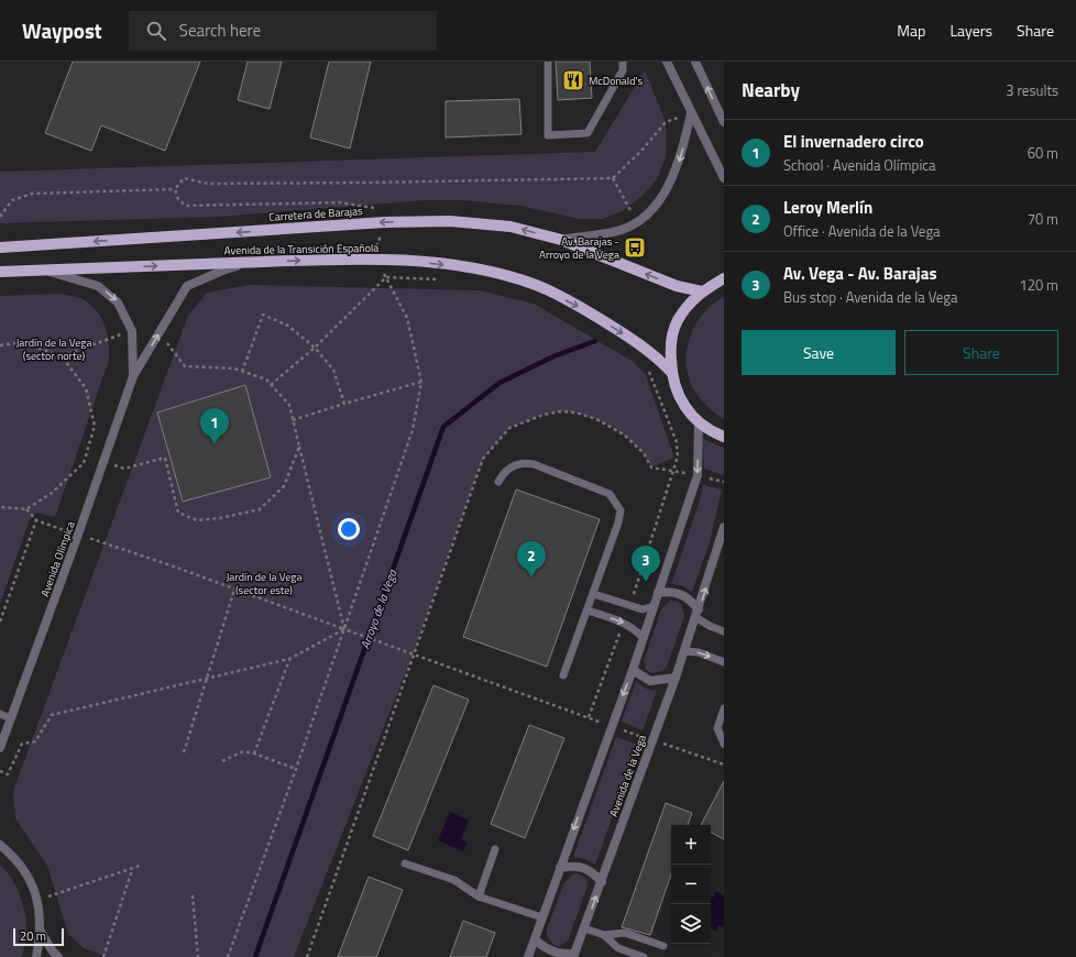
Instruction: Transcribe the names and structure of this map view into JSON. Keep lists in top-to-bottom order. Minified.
{"streets":{"main road":["Carretera de Barajas","Avenida de la Transición Española"],"street":["Avenida Olímpica","Avenida de la Vega"]},"crossings":[["Avenida de la Transición Española","Avenida Olímpica"]],"one_way":["Carretera de Barajas","Avenida de la Transición Española"],"water":["Arroyo de la Vega"],"parks":["Jardín de la Vega (sector norte)","Jardín de la Vega (sector este)"],"places":{"restaurant":["McDonald's"],"bus stop":["Av. Barajas - Arroyo de la Vega"]},"scale_bar":"20 m","page":{"header":"Waypost","search":"Search here","nav":["Map","Layers","Share"],"heading":["Nearby","3 results"],"list":[{"mark":"1","name":"El invernadero circo","note":"School · Avenida Olímpica","value":"60 m"},{"mark":"2","name":"Leroy Merlín","note":"Office · Avenida de la Vega","value":"70 m"},{"mark":"3","name":"Av. Vega - Av. Barajas","note":"Bus stop · Avenida de la Vega","value":"120 m"}],"buttons":["Save","Share"],"pins":["1","2","3"],"map_buttons":["+","−"],"scale":"20 m"}}
